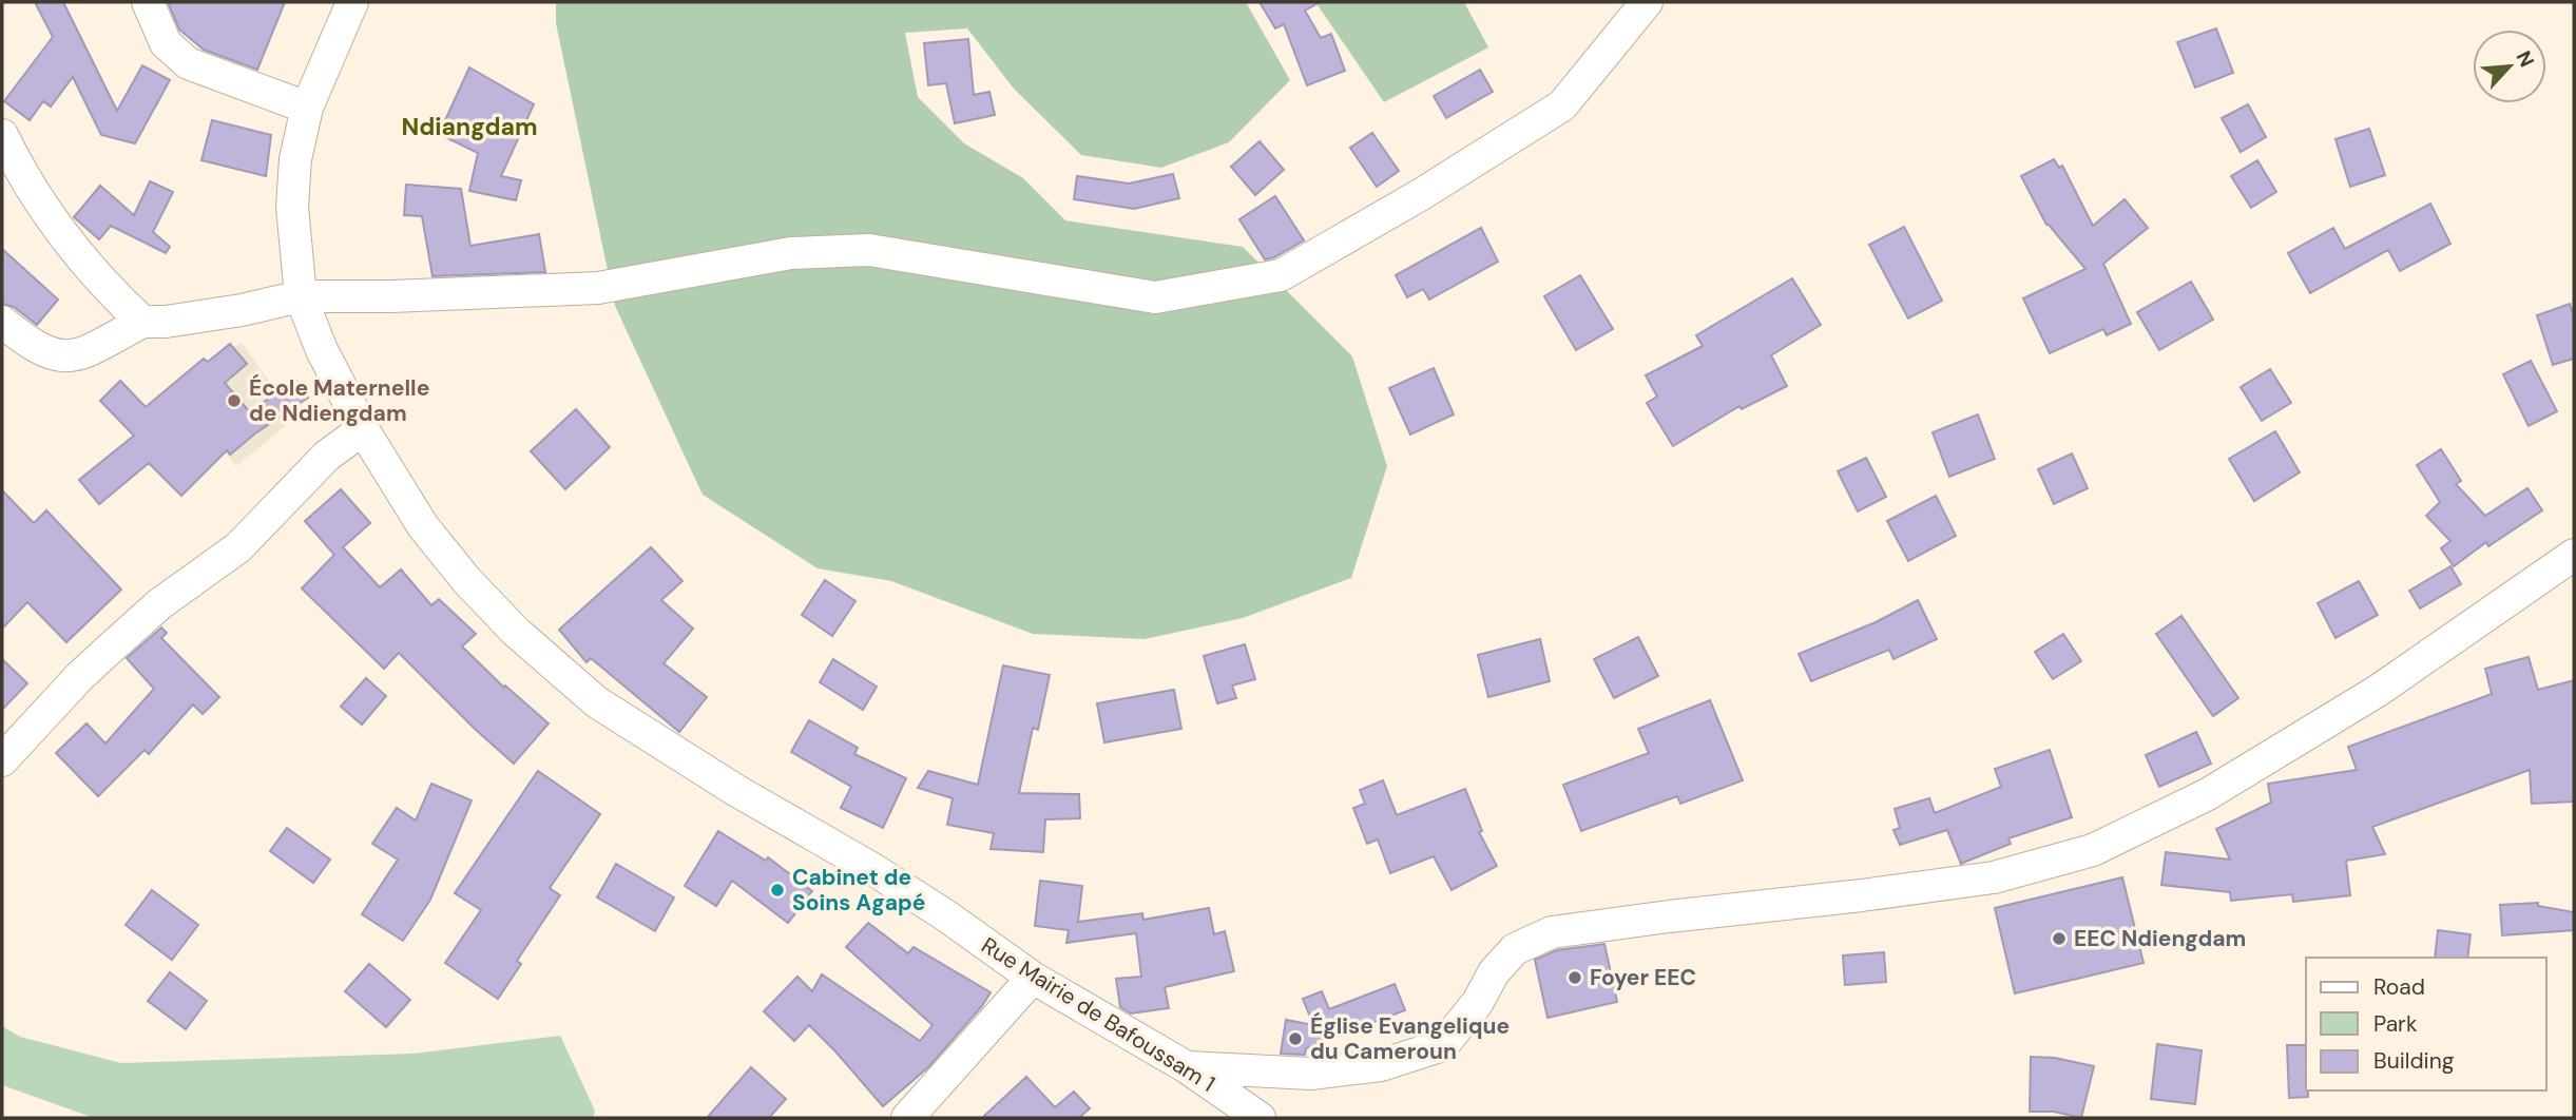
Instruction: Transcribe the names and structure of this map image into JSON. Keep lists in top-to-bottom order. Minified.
{"streets":{"street":["Rue Mairie de Bafoussam 1"]},"districts":["Ndiangdam"],"places":["École Maternelle de Ndiengdam","Cabinet de Soins Agapé","EEC Ndiengdam","Foyer EEC","Église Evangelique du Cameroun"],"legend":["Road","Park","Building"],"north":"top right"}
